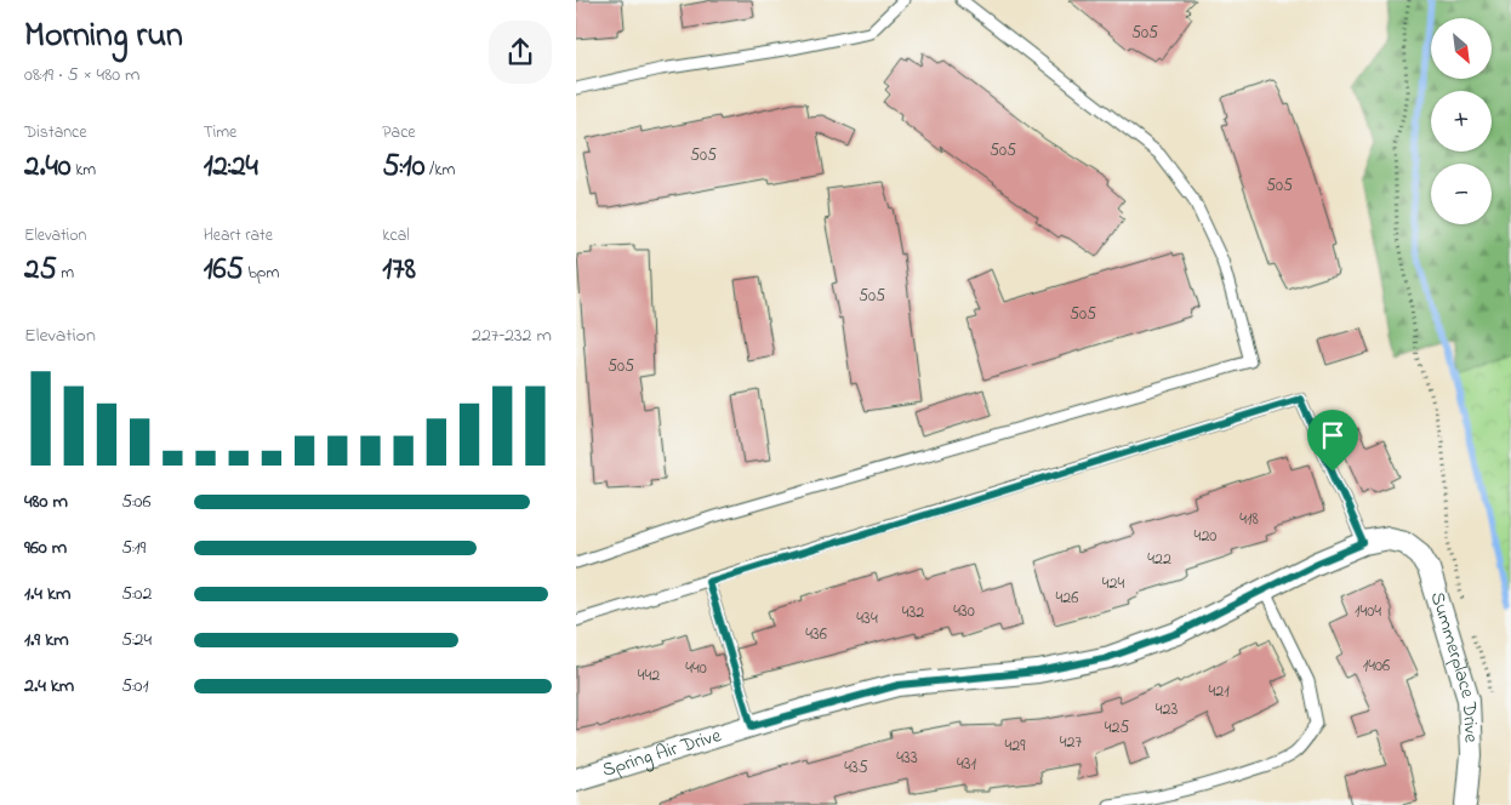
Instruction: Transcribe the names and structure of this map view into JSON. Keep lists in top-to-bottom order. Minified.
{"streets":{"street":["Summerplace Drive","Spring Air Drive"]},"crossings":[["Summerplace Drive","Spring Air Drive"]],"house_numbers":["505","505","505","505","505","505","505","418","420","422","424","426","430","1404","432","434","436","1406","440","442","421","423","425","427","429","433","431","435"],"north":"bottom right","page":{"heading":["Morning run","08:19 · 5 × 480 m"],"map_buttons":["+","−"],"stats":[["Distance","2.40 km"],["Time","12:24"],["Pace","5:10 /km"],["Elevation","25 m"],["Heart rate","165 bpm"],["kcal","178"]],"chart":["Elevation","227–232 m"],"list":[{"name":"480 m","note":"5:06"},{"name":"960 m","note":"5:19"},{"name":"1.4 km","note":"5:02"},{"name":"1.9 km","note":"5:24"},{"name":"2.4 km","note":"5:01"}]}}
